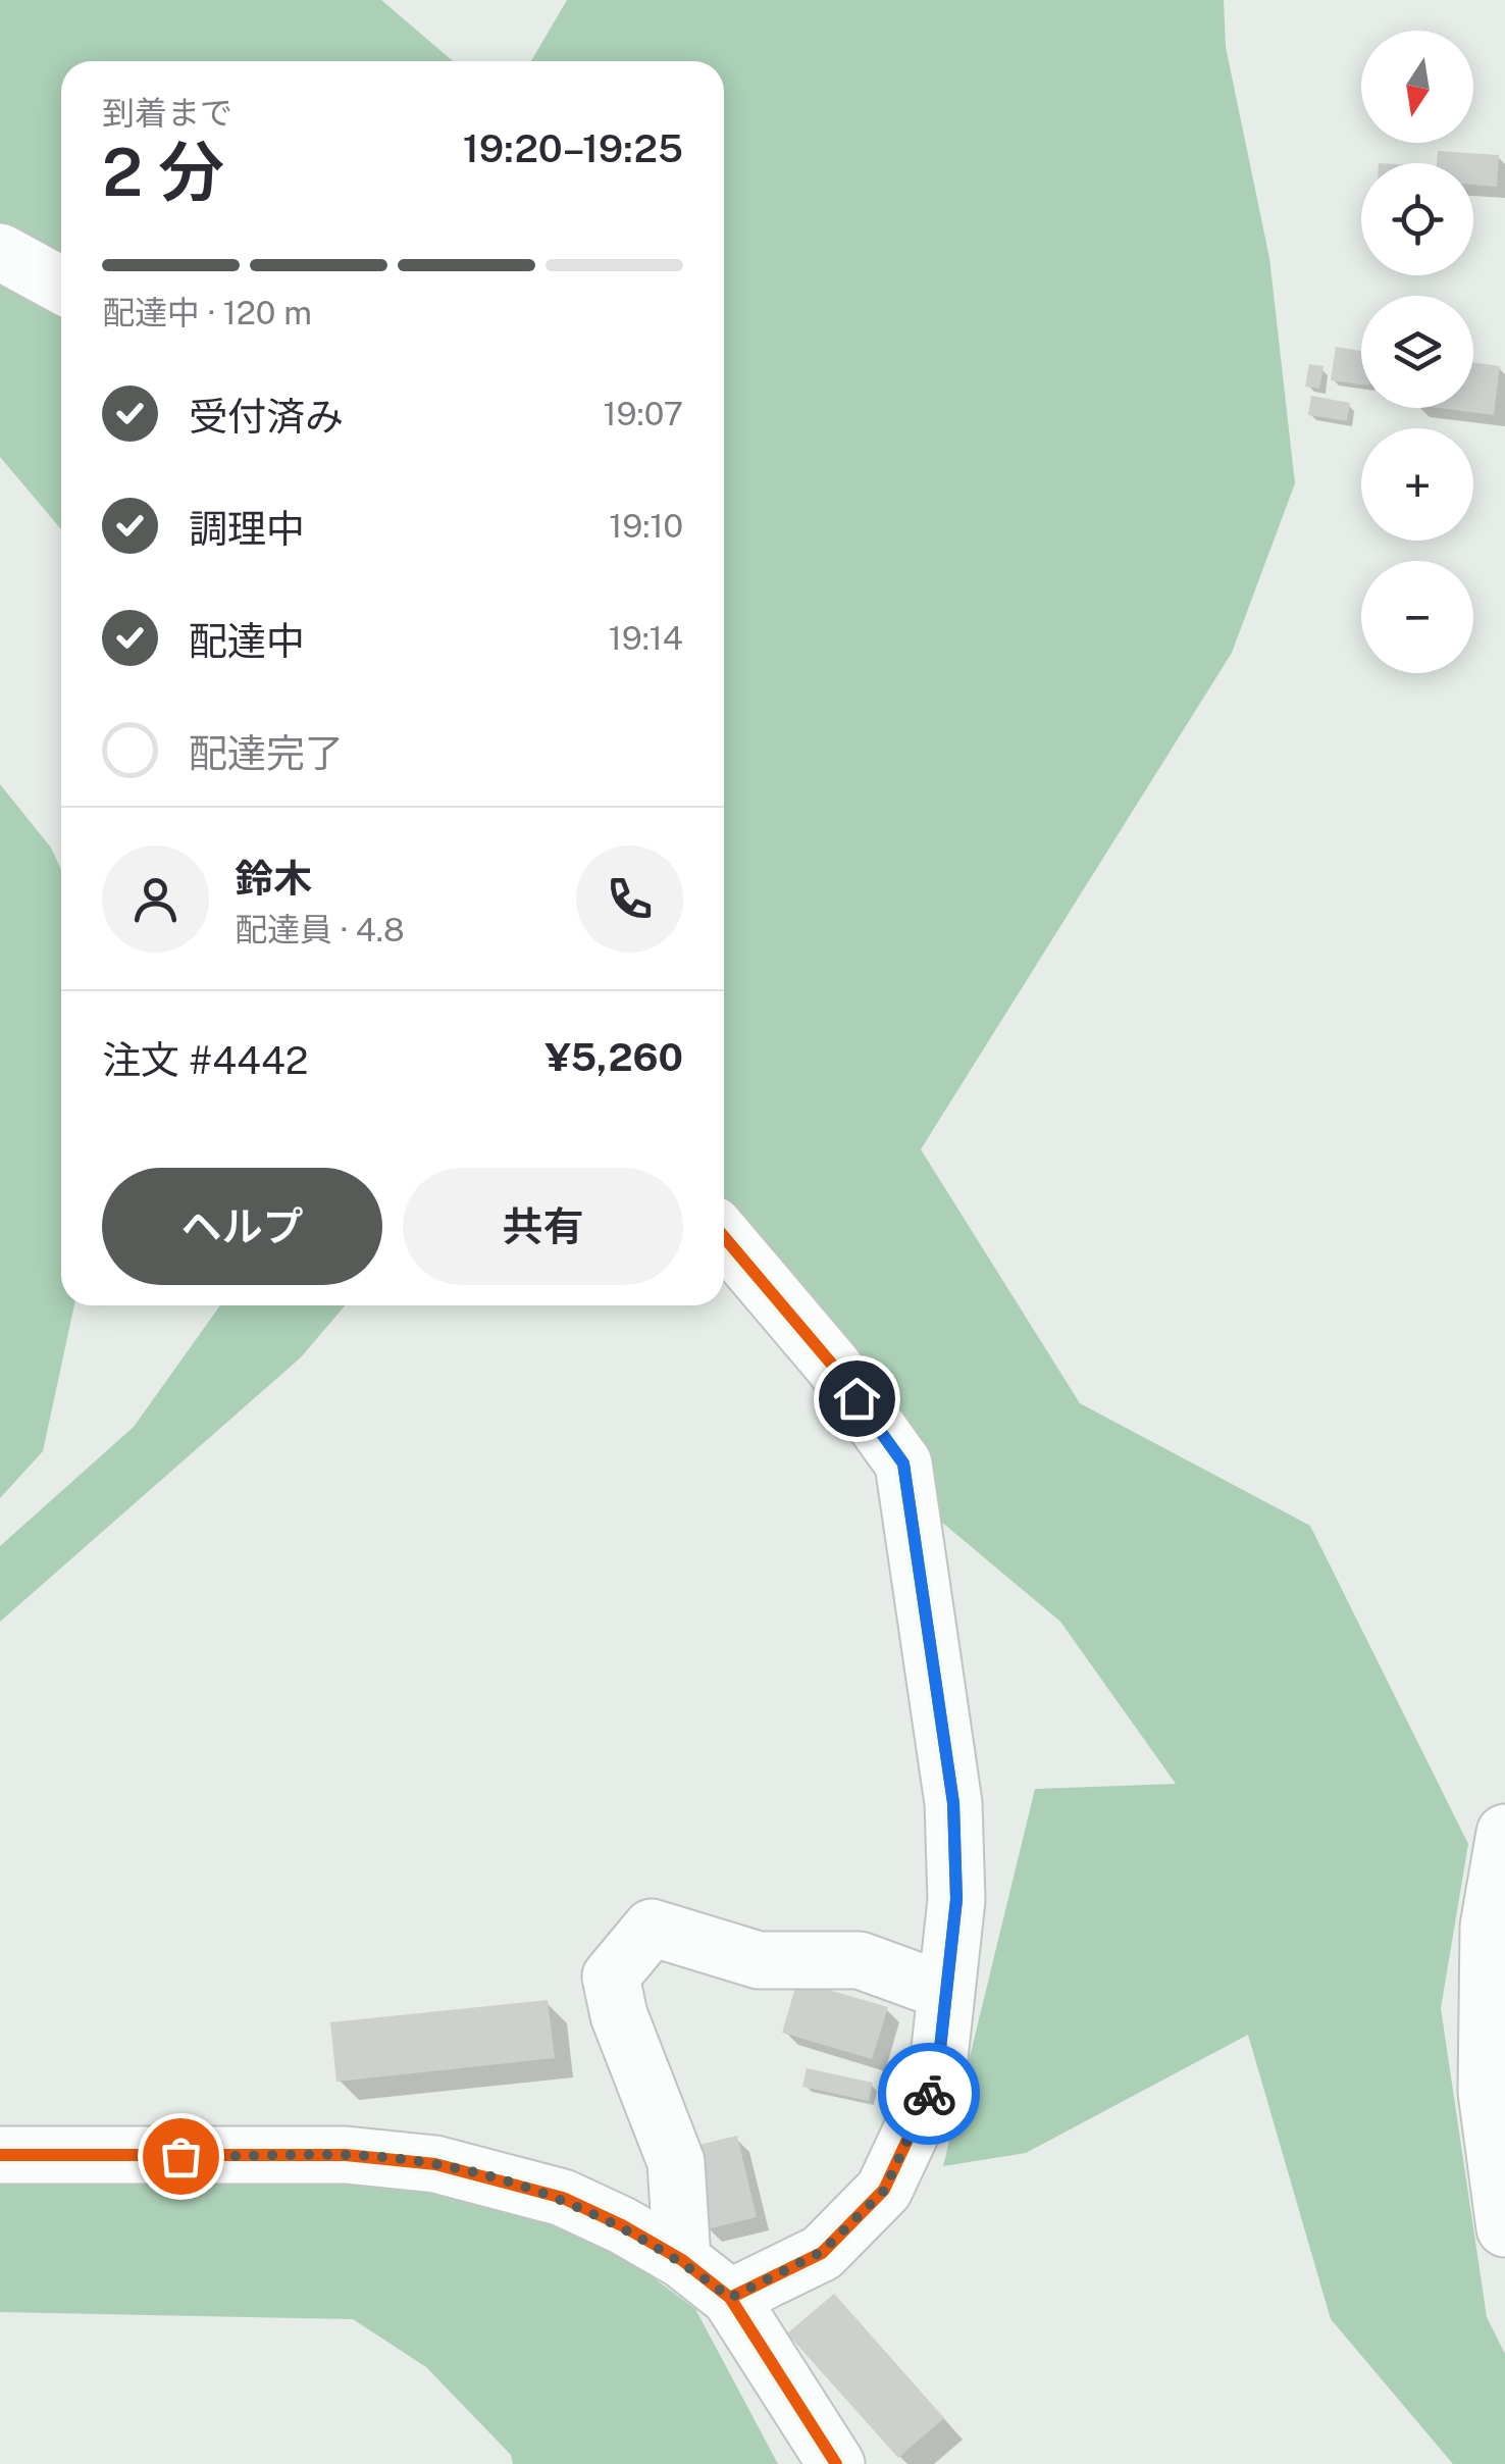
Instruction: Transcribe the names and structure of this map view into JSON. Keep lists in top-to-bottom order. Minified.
{"north":"bottom","page":{"map_buttons":["+","−"],"heading":["2 分","到着まで","19:20–19:25"],"panel":["鈴木","配達員 · 4.8","注文 #4442","¥5,260"],"bar":"配達中 · 120 m","list":[["受付済み","19:07"],["調理中","19:10"],["配達中","19:14"],"配達完了"],"buttons":["ヘルプ","共有"]}}
